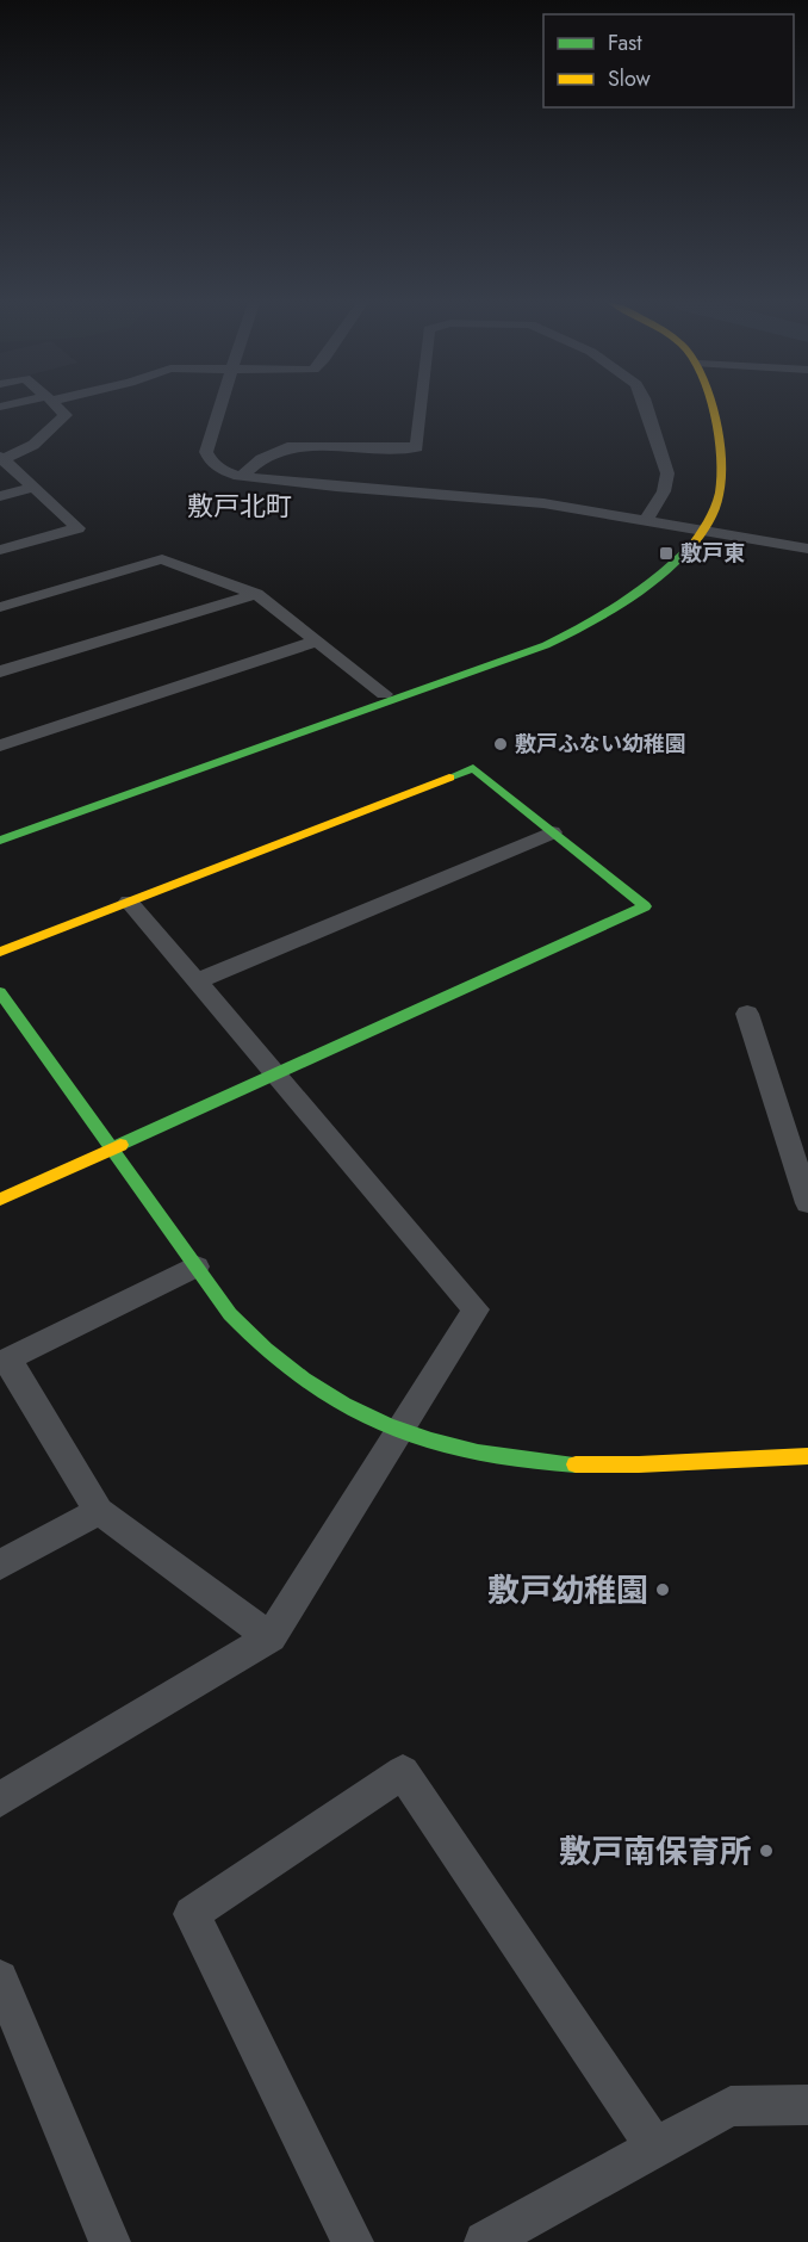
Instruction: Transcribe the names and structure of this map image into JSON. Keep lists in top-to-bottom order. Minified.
{"districts":["敷戸北町"],"places":{"transit":["敷戸東"],"other":["敷戸ふない幼稚園","敷戸幼稚園","敷戸南保育所"]},"legend":["Fast","Slow"]}
